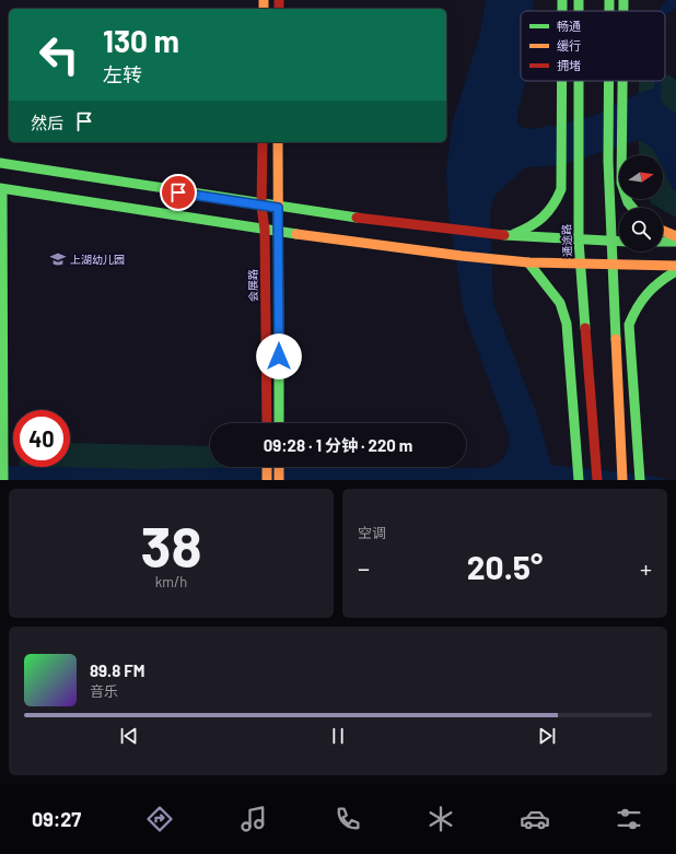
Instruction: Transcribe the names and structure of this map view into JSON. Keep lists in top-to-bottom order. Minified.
{"streets":{"main road":["通途路","会展路"]},"places":{"school or university":["上湖幼儿园"]},"legend":["畅通","缓行","拥堵"],"north":"right","page":{"turn":["130 m","左转"],"then":"然后","limit":"40","trip":"09:28 · 1 分钟 · 220 m","tile":[["38","km/h"],"空调"],"heat":["−","20.5°","+"],"song":["89.8 FM","音乐"],"tabs":"09:27"}}
